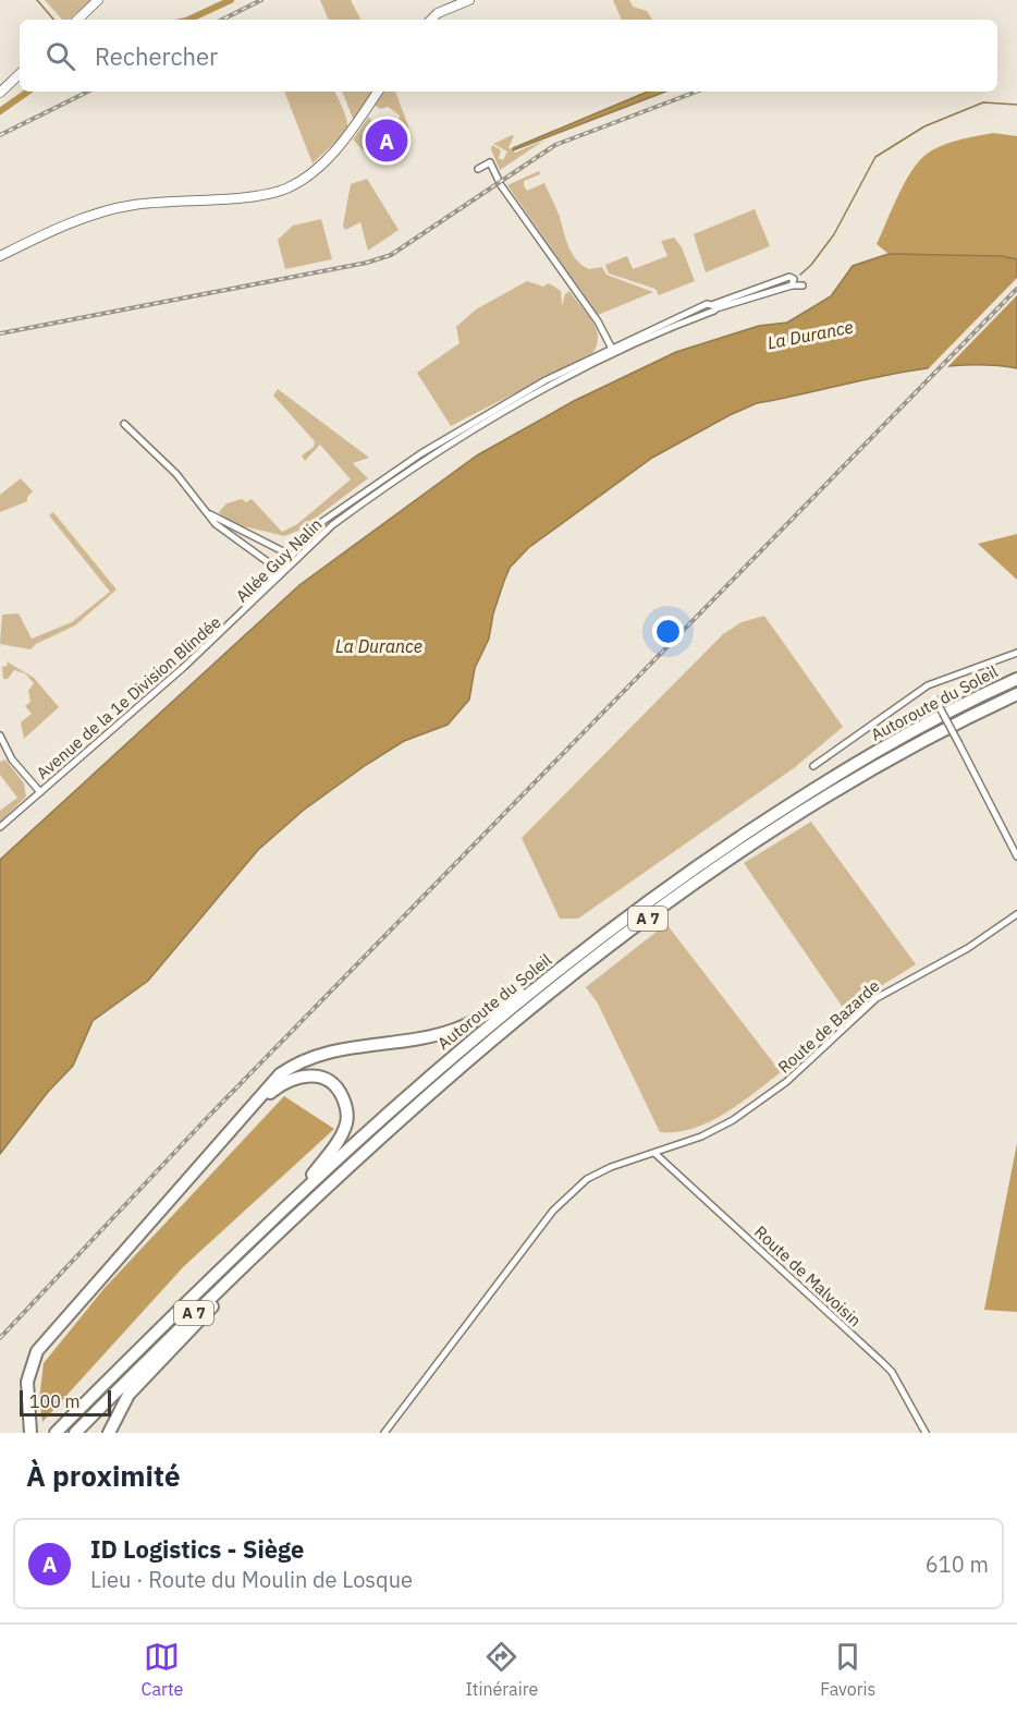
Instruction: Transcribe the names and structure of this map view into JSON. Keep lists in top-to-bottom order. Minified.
{"streets":{"highway":["Autoroute du Soleil","A 7"],"street":["Allée Guy Nalin","Avenue de la 1e Division Blindée","Route de Bazarde","Route de Malvoisin"]},"crossings":[["Allée Guy Nalin","Avenue de la 1e Division Blindée"],["Route de Bazarde","Route de Malvoisin"]],"water":["La Durance"],"scale_bar":"100 m","page":{"search":"Rechercher","pins":"A","scale":"100 m","heading":"À proximité","list":[{"mark":"A","name":"ID Logistics - Siège","note":"Lieu · Route du Moulin de Losque","value":"610 m"}],"nav":["Carte","Itinéraire","Favoris"]}}
